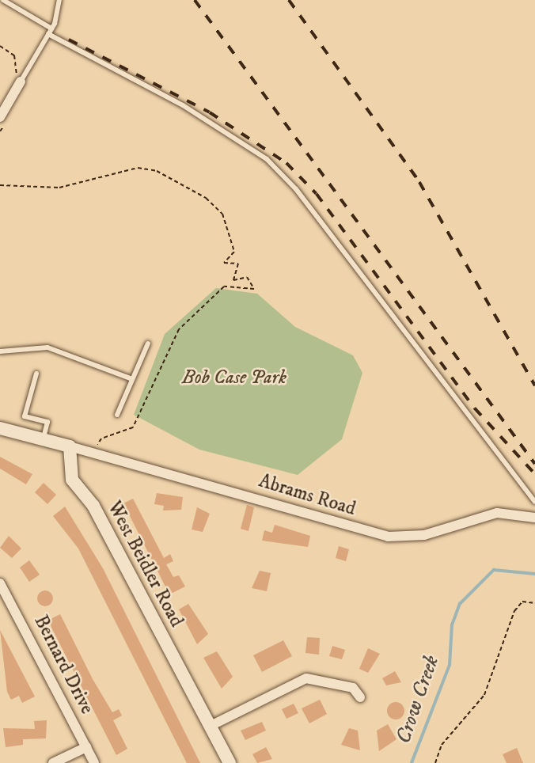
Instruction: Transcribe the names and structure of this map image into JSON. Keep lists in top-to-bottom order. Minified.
{"streets":{"street":["Abrams Road","West Beidler Road","Bernard Drive"]},"crossings":[["Abrams Road","West Beidler Road"]],"water":["Crow Creek"],"parks":["Bob Case Park"]}
